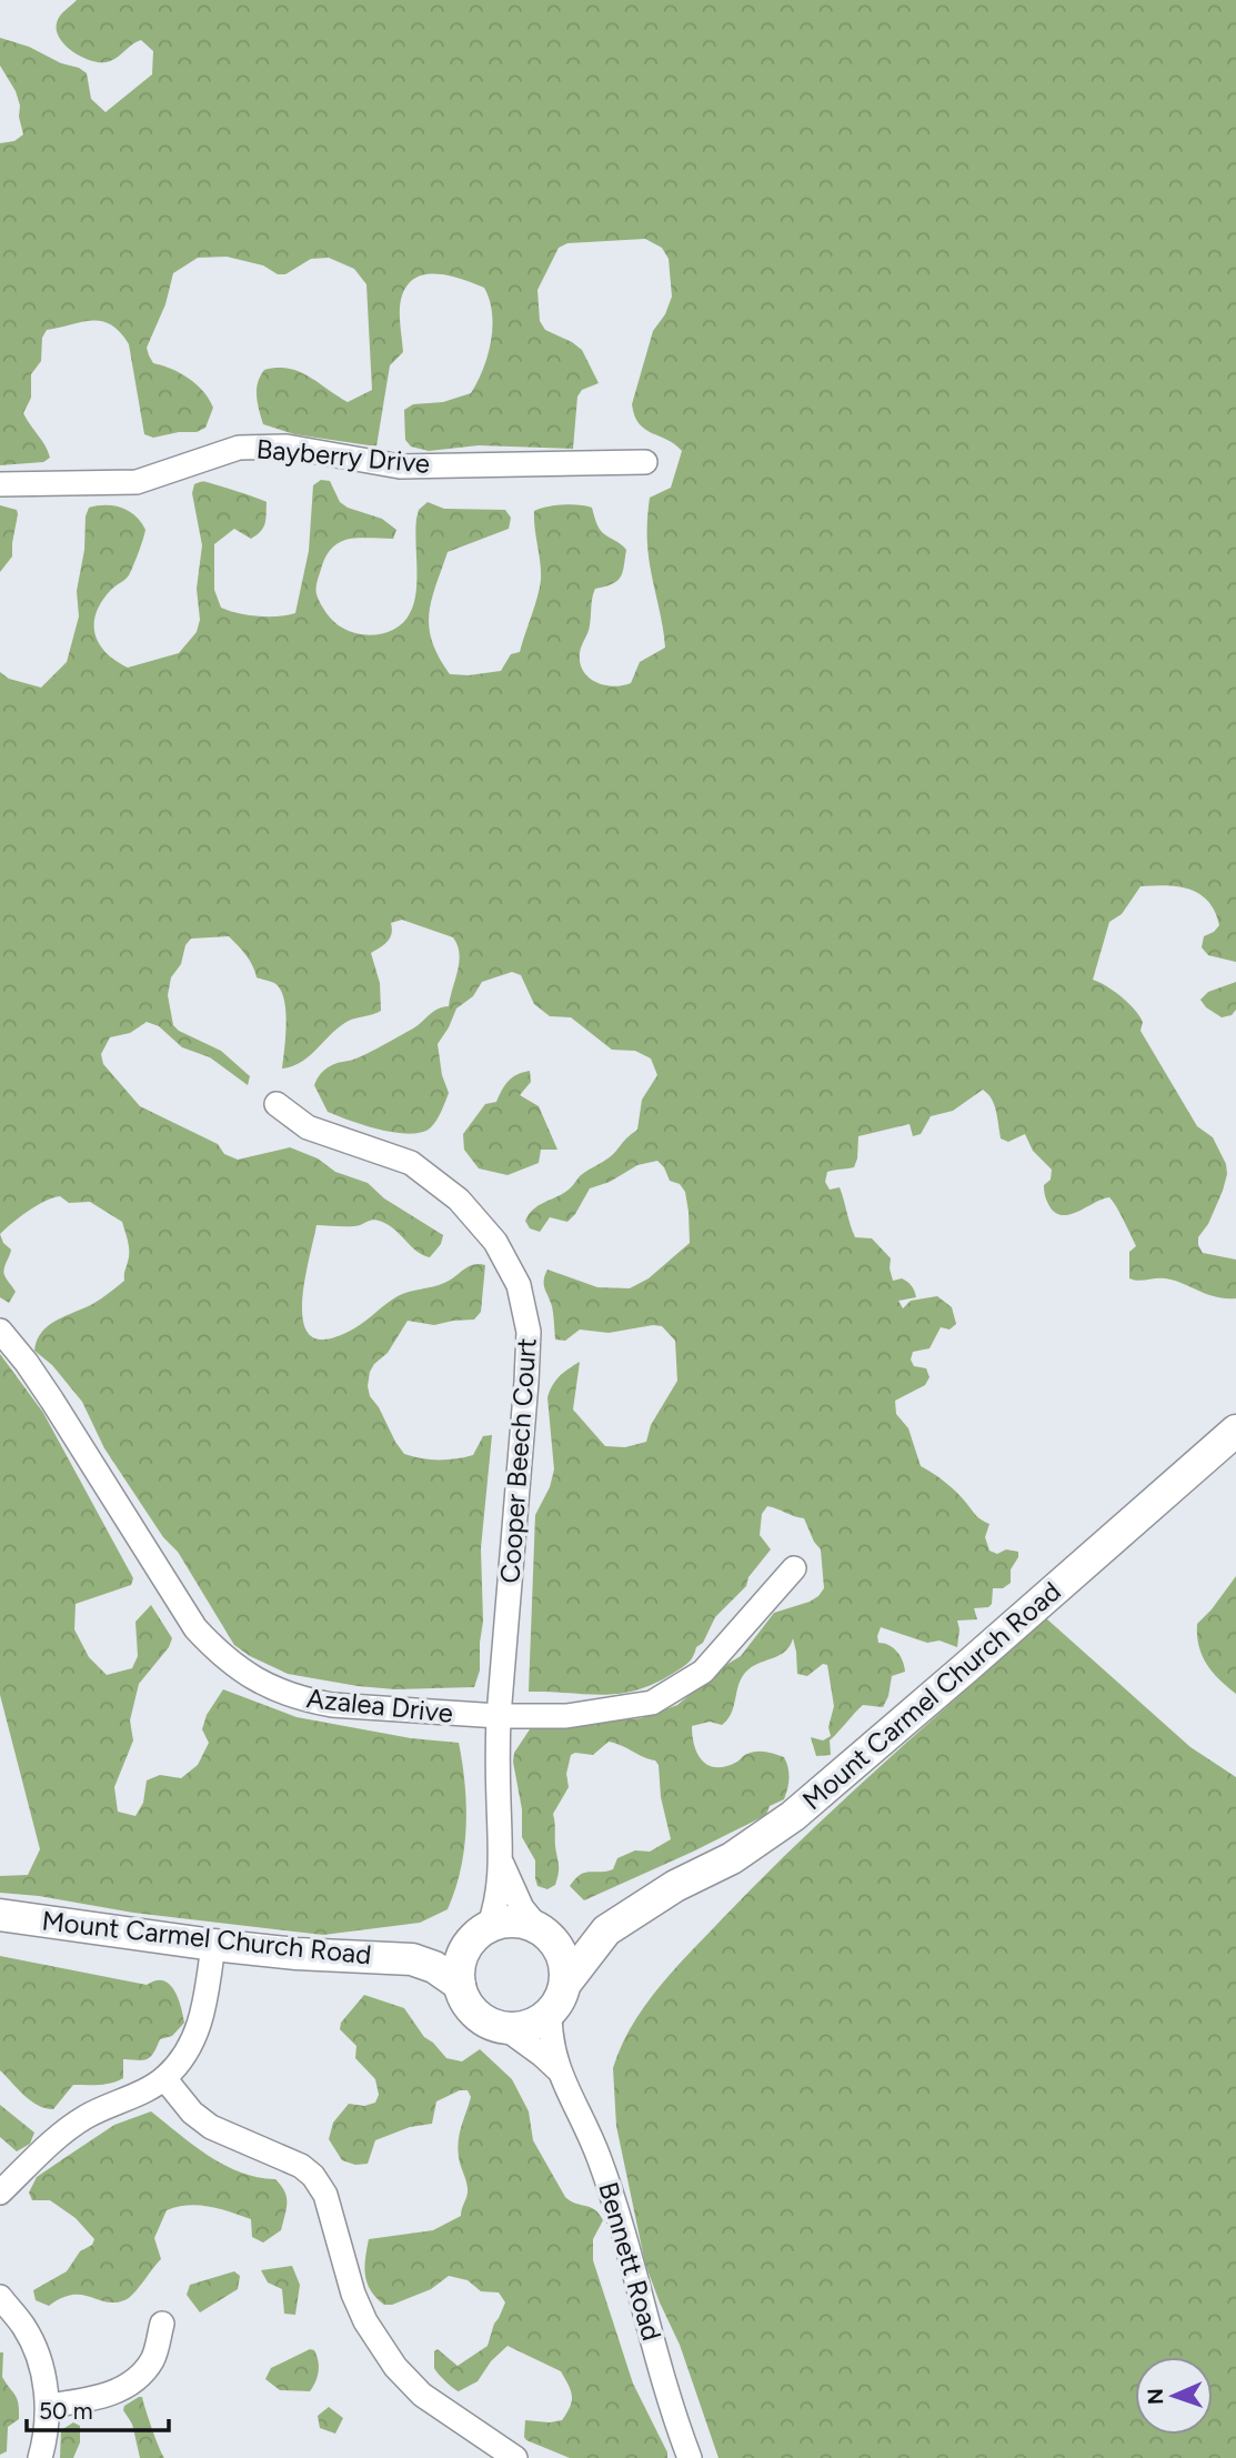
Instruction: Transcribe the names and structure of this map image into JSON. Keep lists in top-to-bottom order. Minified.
{"streets":{"main road":["Mount Carmel Church Road"],"street":["Bayberry Drive","Cooper Beech Court","Azalea Drive","Bennett Road"]},"crossings":[["Cooper Beech Court","Azalea Drive"],["Mount Carmel Church Road","Bennett Road"]],"scale_bar":"50 m","north":"left"}
